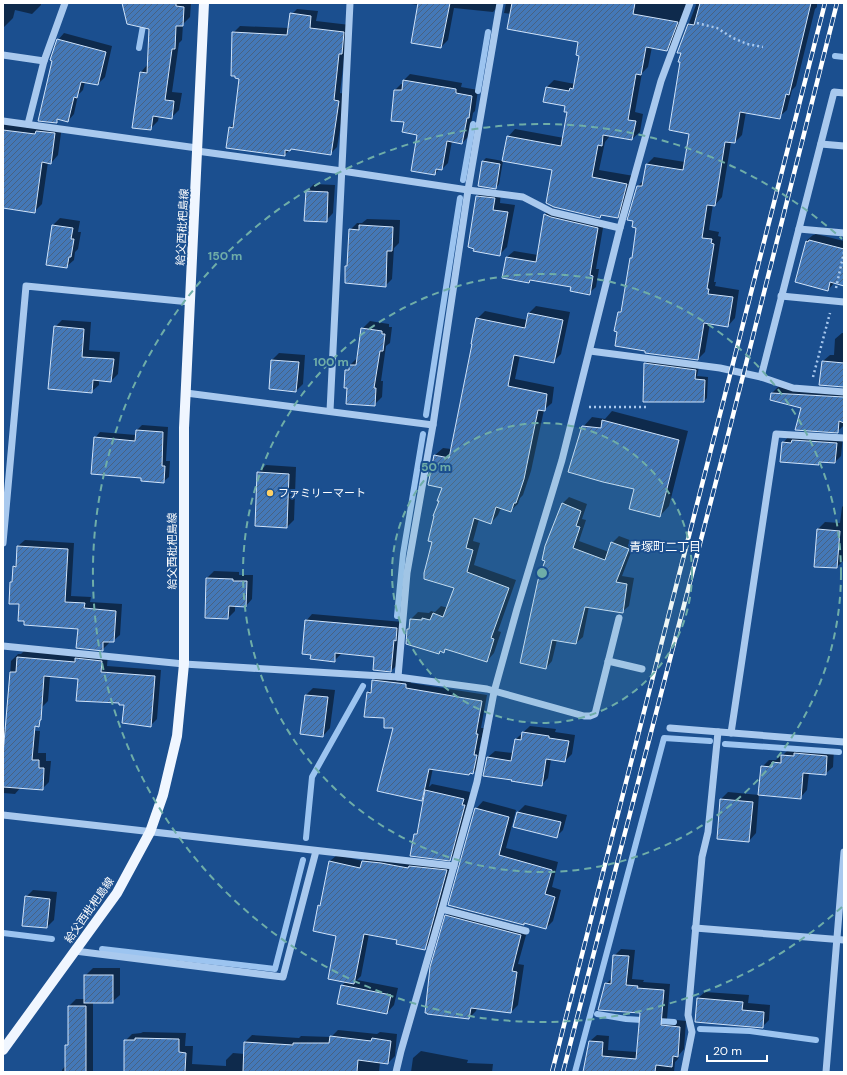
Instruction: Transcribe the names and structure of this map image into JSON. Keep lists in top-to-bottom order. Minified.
{"streets":{"main road":["給父西枇杷島線"]},"districts":["青塚町二丁目"],"places":["ファミリーマート"],"scale_bar":"20 m","rings":["150 m","100 m","50 m"]}
